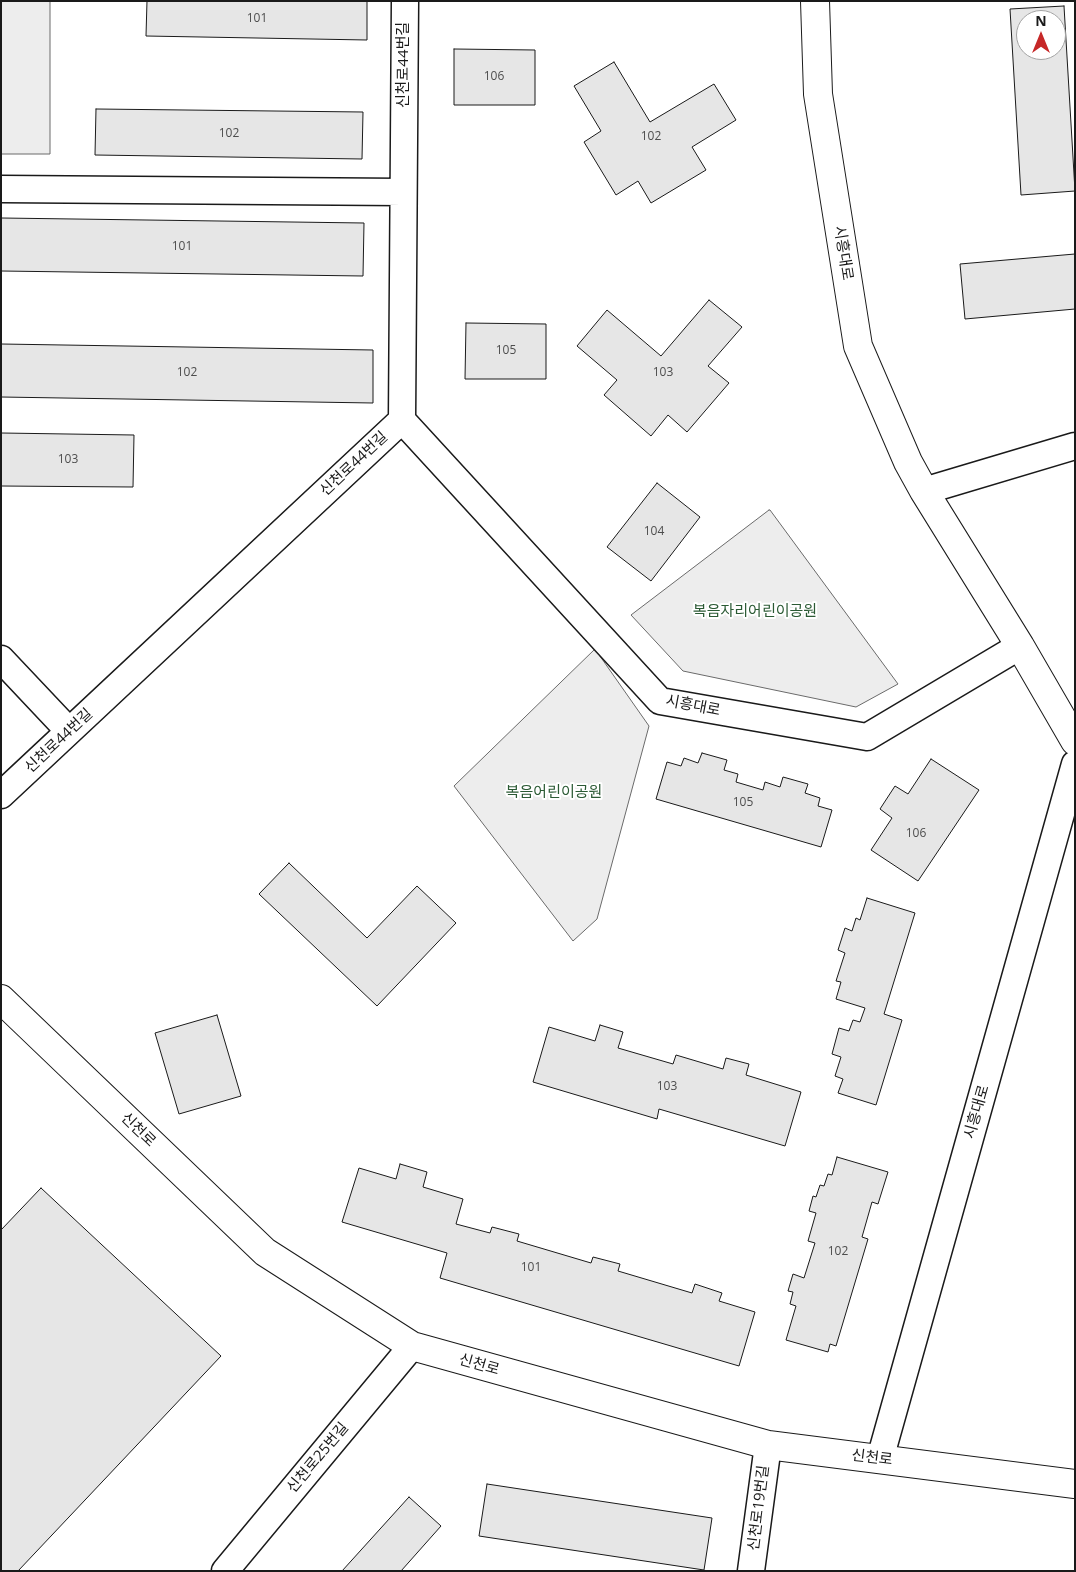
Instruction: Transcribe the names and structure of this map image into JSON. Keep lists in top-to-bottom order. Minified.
{"streets":{"street":["신천로44번길","시흥대로","신천로","신천로25번길","신천로19번길"]},"crossings":[["신천로44번길","시흥대로"],["시흥대로","신천로"],["신천로","신천로25번길"],["신천로","신천로19번길"]],"parks":["복음자리어린이공원","복음어린이공원"],"house_numbers":["101","106","102","102","101","105","102","103","103","104","105","106","103","102","101"],"north":"top"}
